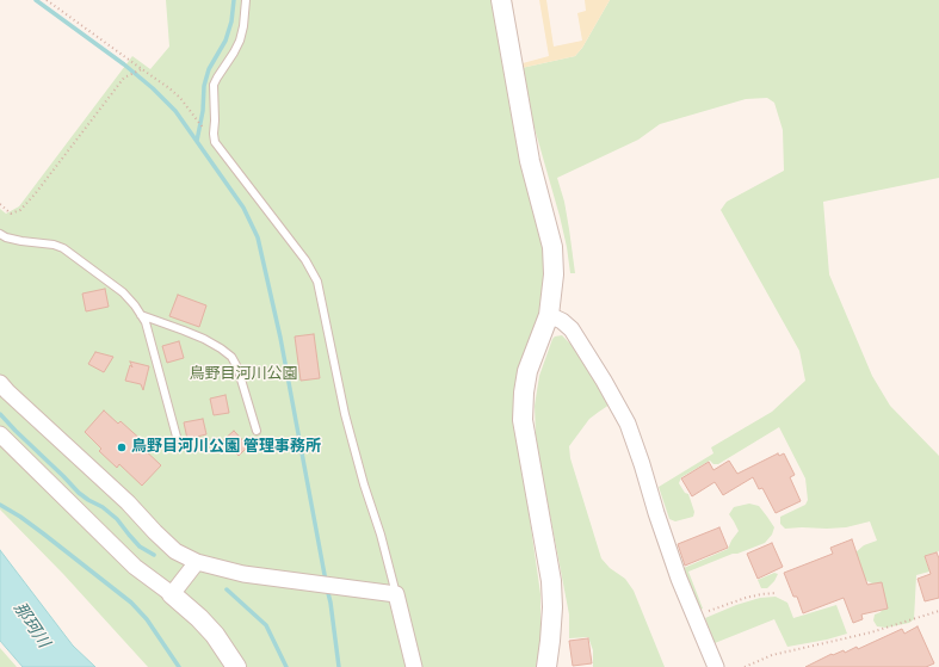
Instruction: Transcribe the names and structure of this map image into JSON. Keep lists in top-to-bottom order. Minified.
{"water":["那珂川"],"parks":["鳥野目河川公園"],"places":["鳥野目河川公園 管理事務所"]}
